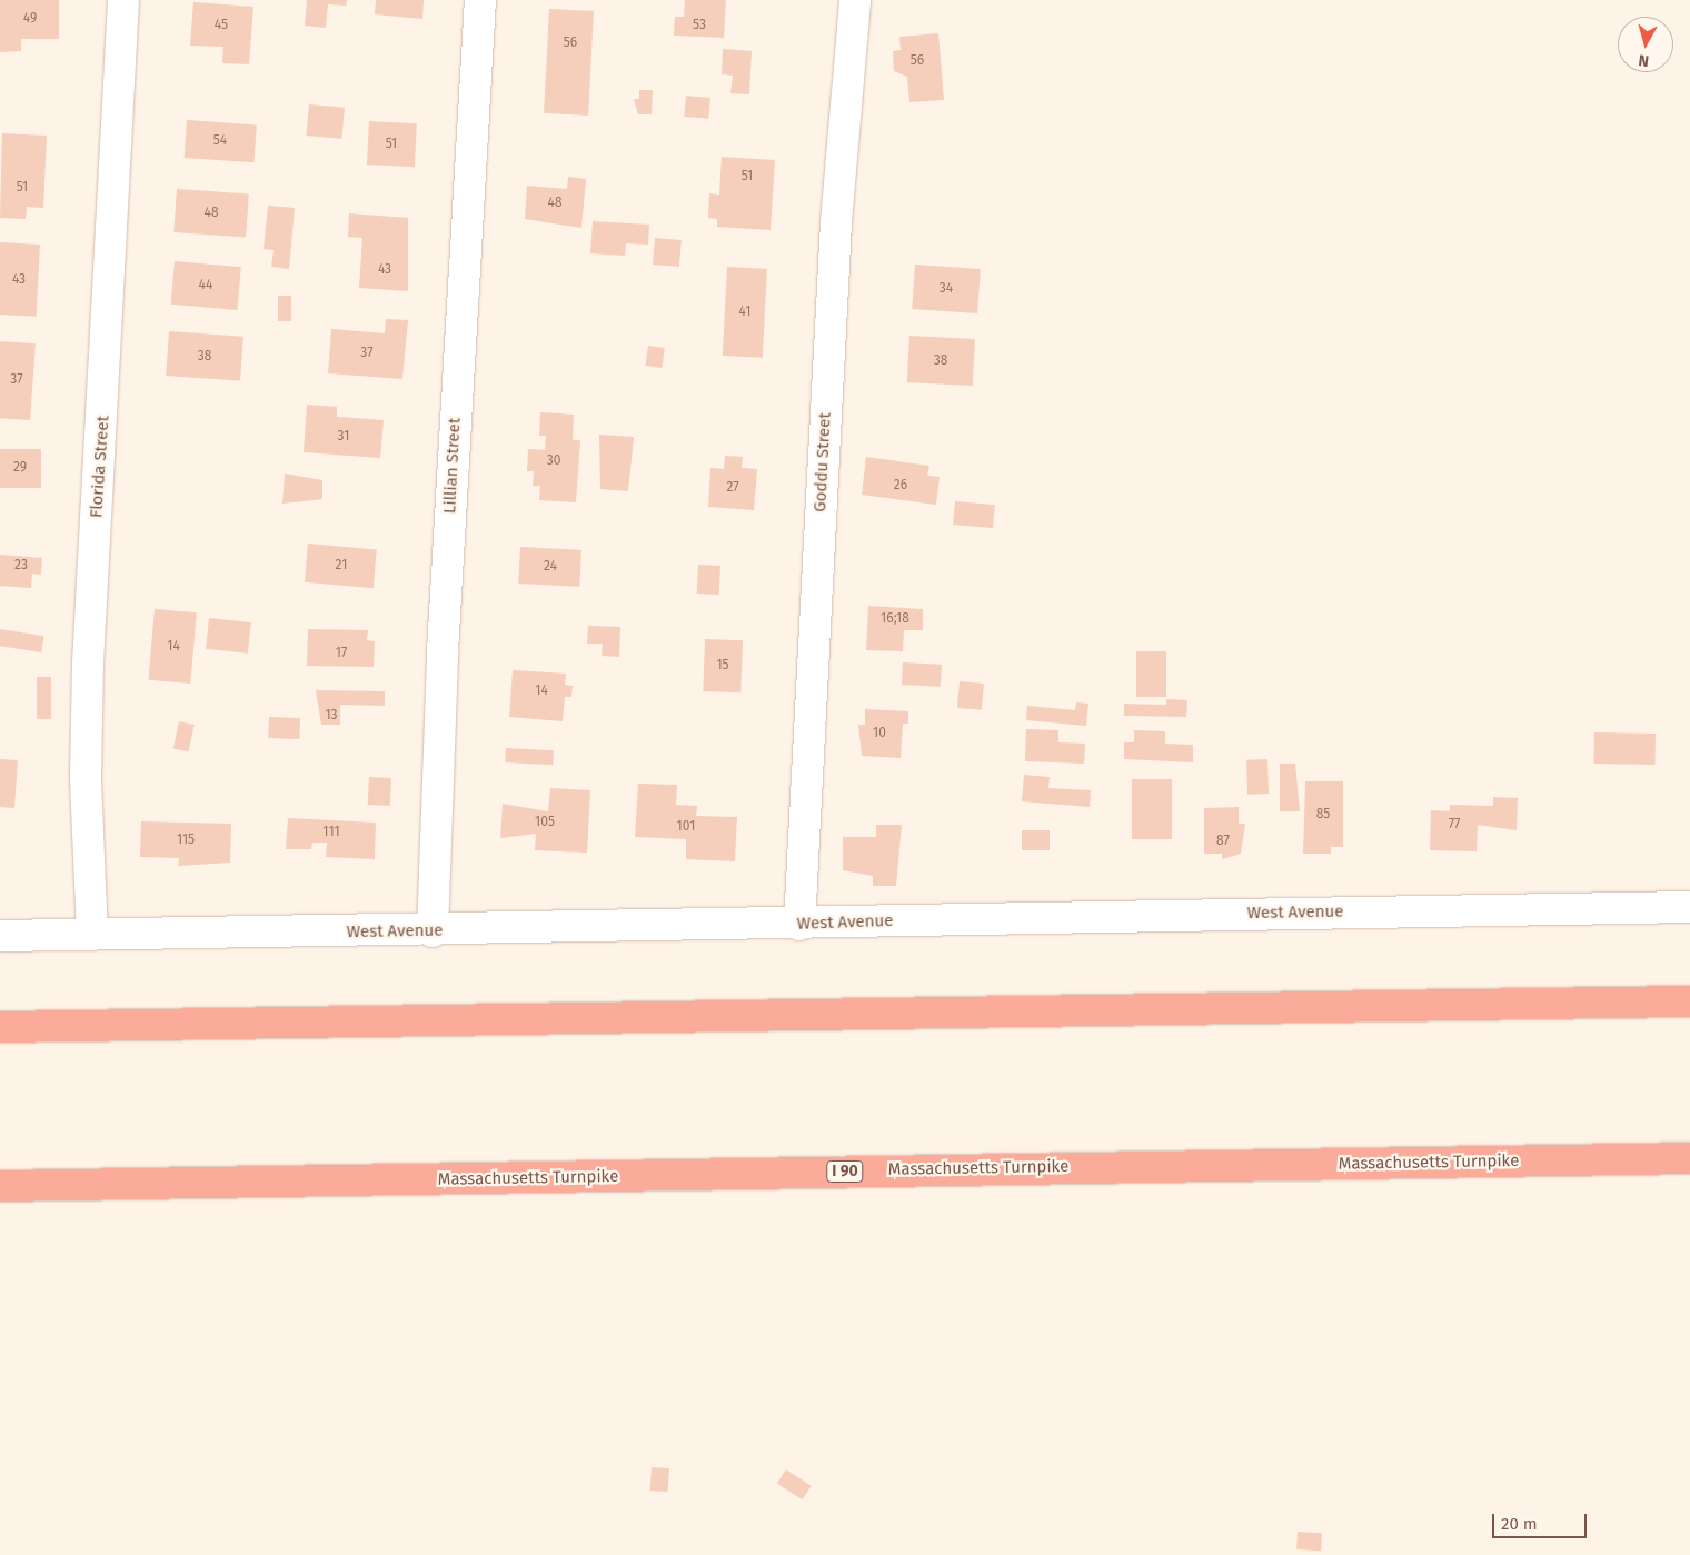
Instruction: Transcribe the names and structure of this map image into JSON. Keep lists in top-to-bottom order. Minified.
{"streets":{"highway":["Massachusetts Turnpike","I 90"],"street":["Goddu Street","Lillian Street","Florida Street","West Avenue"]},"crossings":[["Goddu Street","West Avenue"],["Lillian Street","West Avenue"],["Florida Street","West Avenue"]],"house_numbers":["49","45","53","56","56","54","51","51","51","48","48","43","43","44","34","41","37","38","38","37","31","30","29","26","27","23","21","24","16;18","14","17","15","14","13","10","85","105","77","101","111","115","87"],"scale_bar":"20 m","north":"bottom"}
